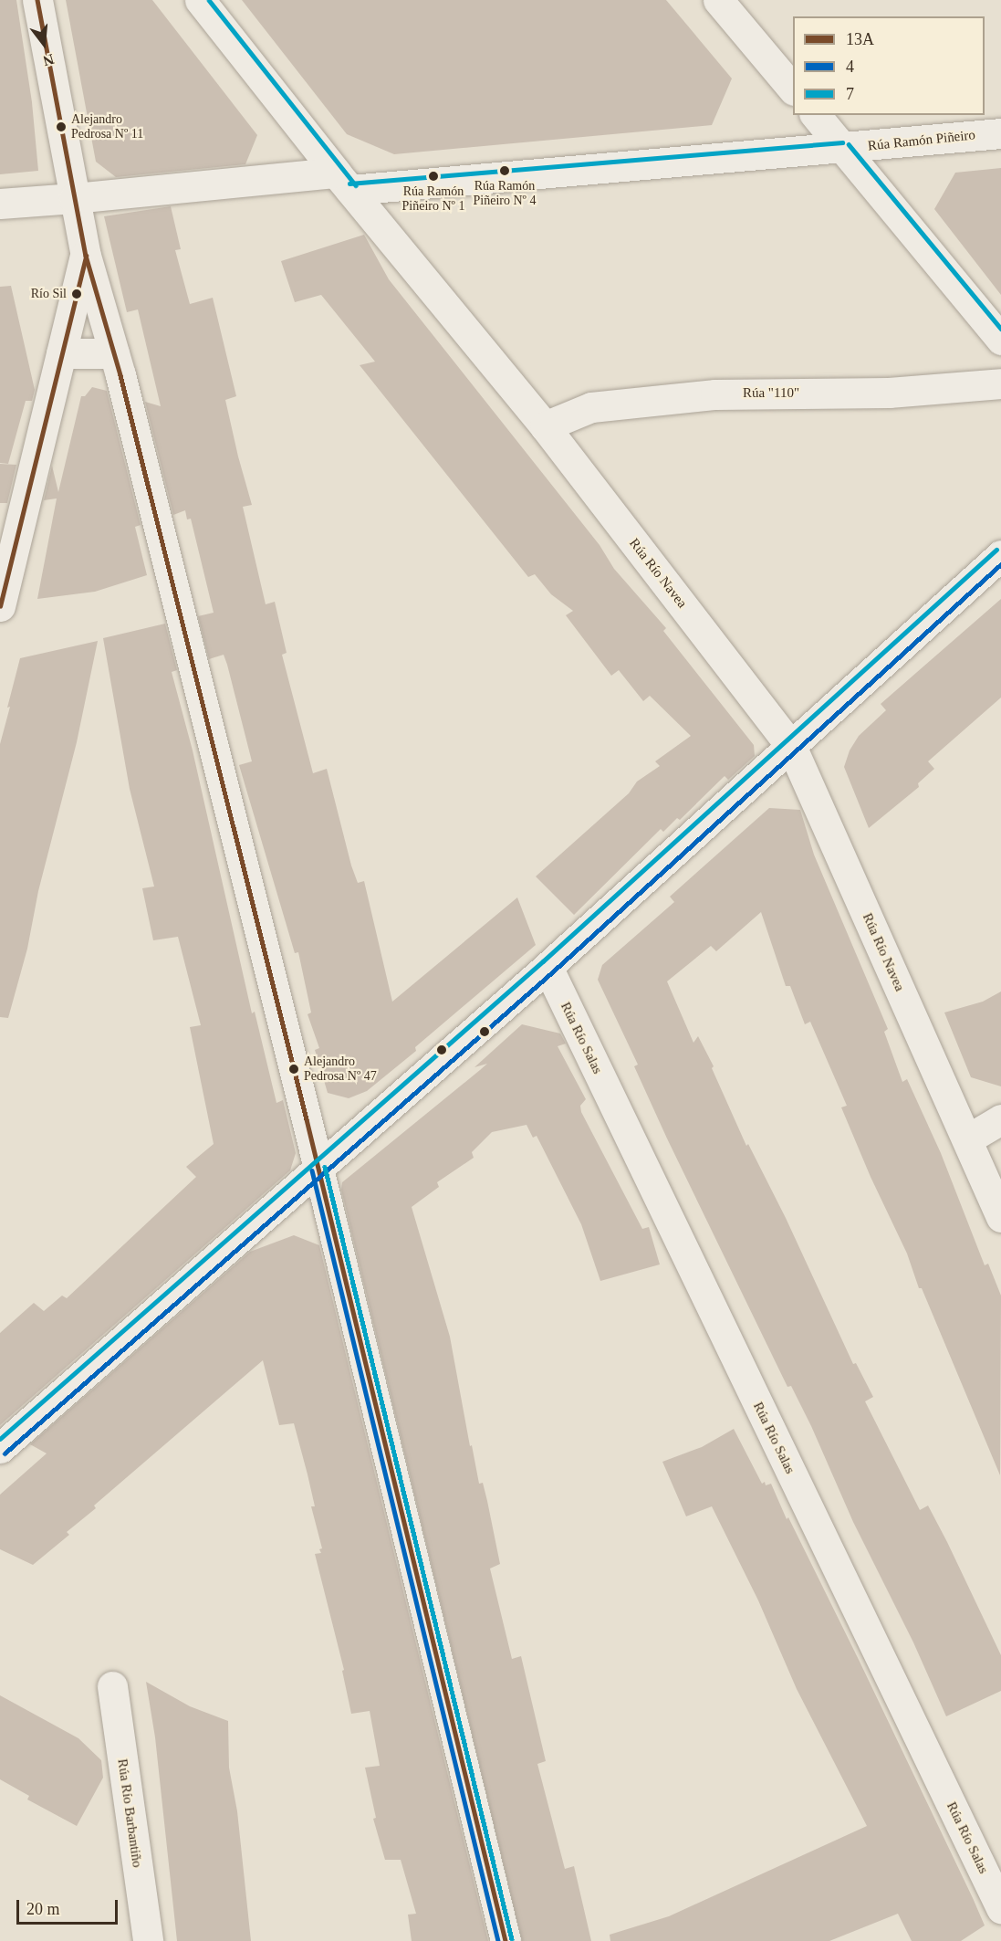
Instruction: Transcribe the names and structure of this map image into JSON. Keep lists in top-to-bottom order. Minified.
{"streets":{"street":["Rúa Ramón Piñeiro","Rúa \"110\"","Rúa Río Navea","Rúa Río Salas","Rúa Río Barbantiño"]},"crossings":[["Rúa Ramón Piñeiro","Rúa Río Navea"],["Rúa \"110\"","Rúa Río Navea"]],"places":["Alejandro Pedrosa Nº 11","Rúa Ramón Piñeiro Nº 4","Rúa Ramón Piñeiro Nº 1","Río Sil","Alejandro Pedrosa Nº 47"],"lines":["transit line 13A","transit line 7","transit line 4"],"legend":["13A","4","7"],"scale_bar":"20 m","north":"bottom"}
